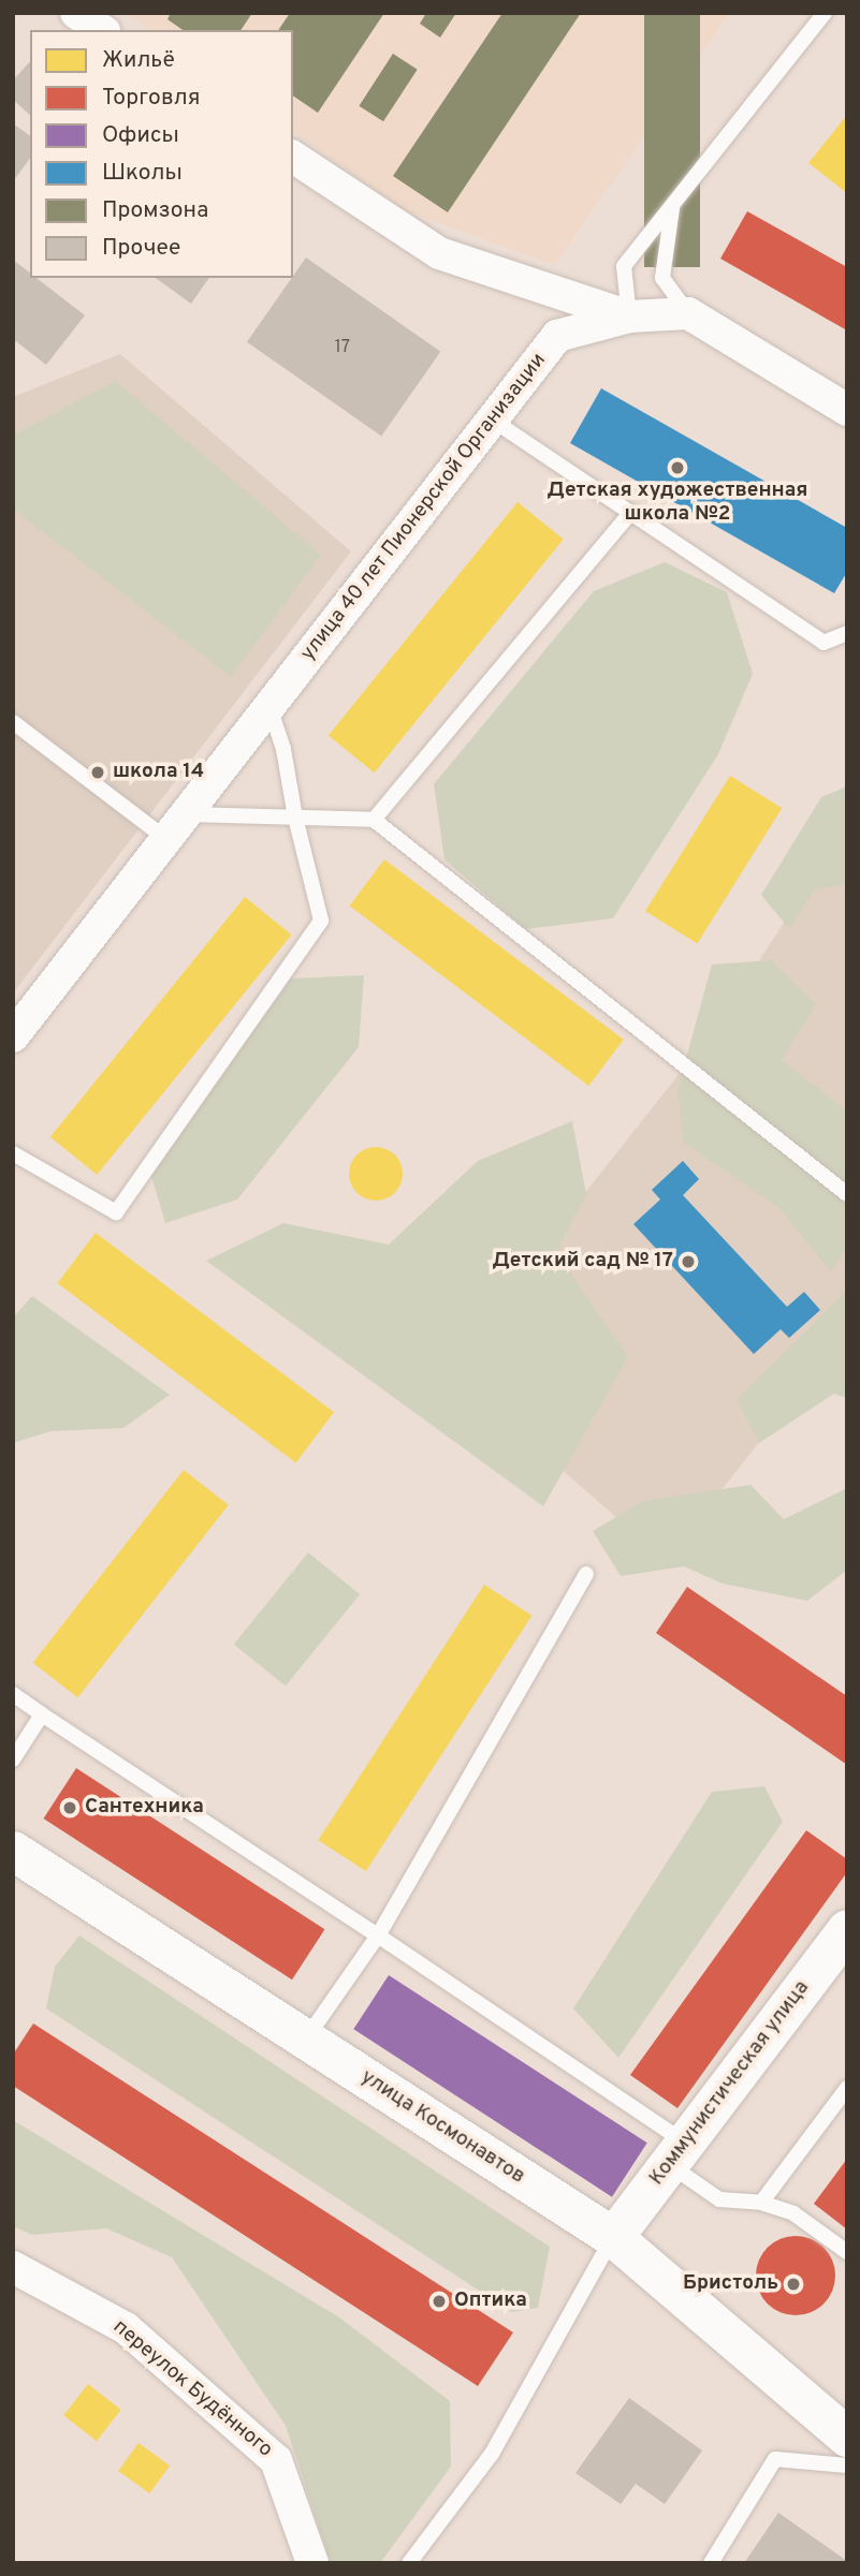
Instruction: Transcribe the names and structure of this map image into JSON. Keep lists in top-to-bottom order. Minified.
{"streets":{"street":["улица 40 лет Пионерской Организации","Коммунистическая улица","улица Космонавтов","переулок Будённого"]},"crossings":[["Коммунистическая улица","улица Космонавтов"]],"places":["Детская художественная школа №2","школа 14","Детский сад № 17","Сантехника","Бристоль","Оптика"],"house_numbers":["17"],"legend":["Жильё","Торговля","Офисы","Школы","Промзона","Прочее"]}
